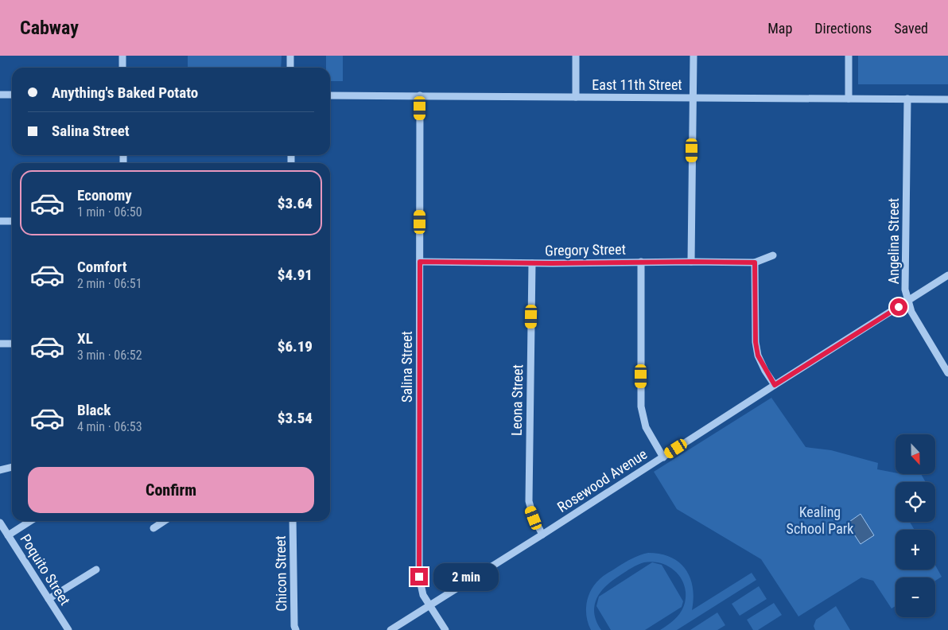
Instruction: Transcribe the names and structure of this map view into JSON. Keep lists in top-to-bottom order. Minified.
{"streets":{"street":["East 11th Street","Angelina Street","Gregory Street","Salina Street","Leona Street","Rosewood Avenue","Poquito Street","Chicon Street"]},"crossings":[["East 11th Street","Angelina Street"],["East 11th Street","Salina Street"],["Angelina Street","Rosewood Avenue"],["Gregory Street","Salina Street"],["Gregory Street","Leona Street"],["Salina Street","Rosewood Avenue"],["Leona Street","Rosewood Avenue"]],"parks":["Kealing School Park"],"north":"bottom","page":{"header":"Cabway","nav":["Map","Directions","Saved"],"banner":["Anything's Baked Potato","Salina Street"],"list":[{"name":"Economy","note":"1 min · 06:50","value":"$3.64"},{"name":"Comfort","note":"2 min · 06:51","value":"$4.91"},{"name":"XL","note":"3 min · 06:52","value":"$6.19"},{"name":"Black","note":"4 min · 06:53","value":"$3.54"}],"map_buttons":["+","−"],"buttons":"Confirm","bubble":"2 min"}}
